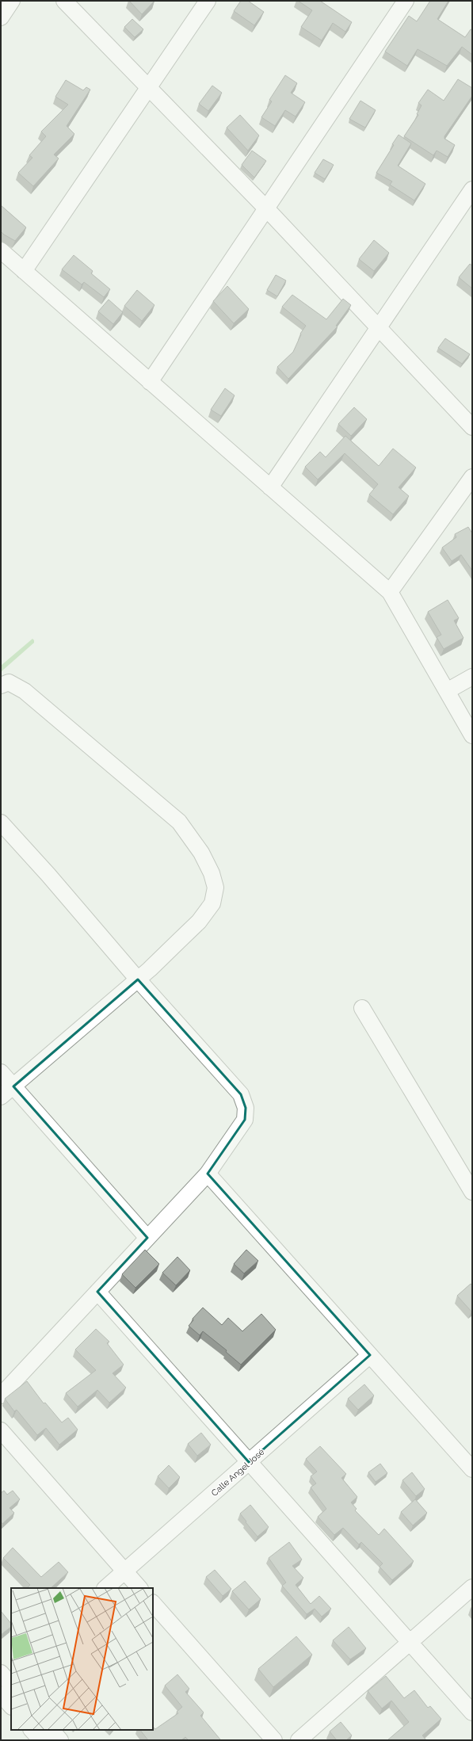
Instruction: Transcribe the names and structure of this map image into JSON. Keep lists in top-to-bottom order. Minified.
{"streets":{"street":["Calle Angel José"]}}
